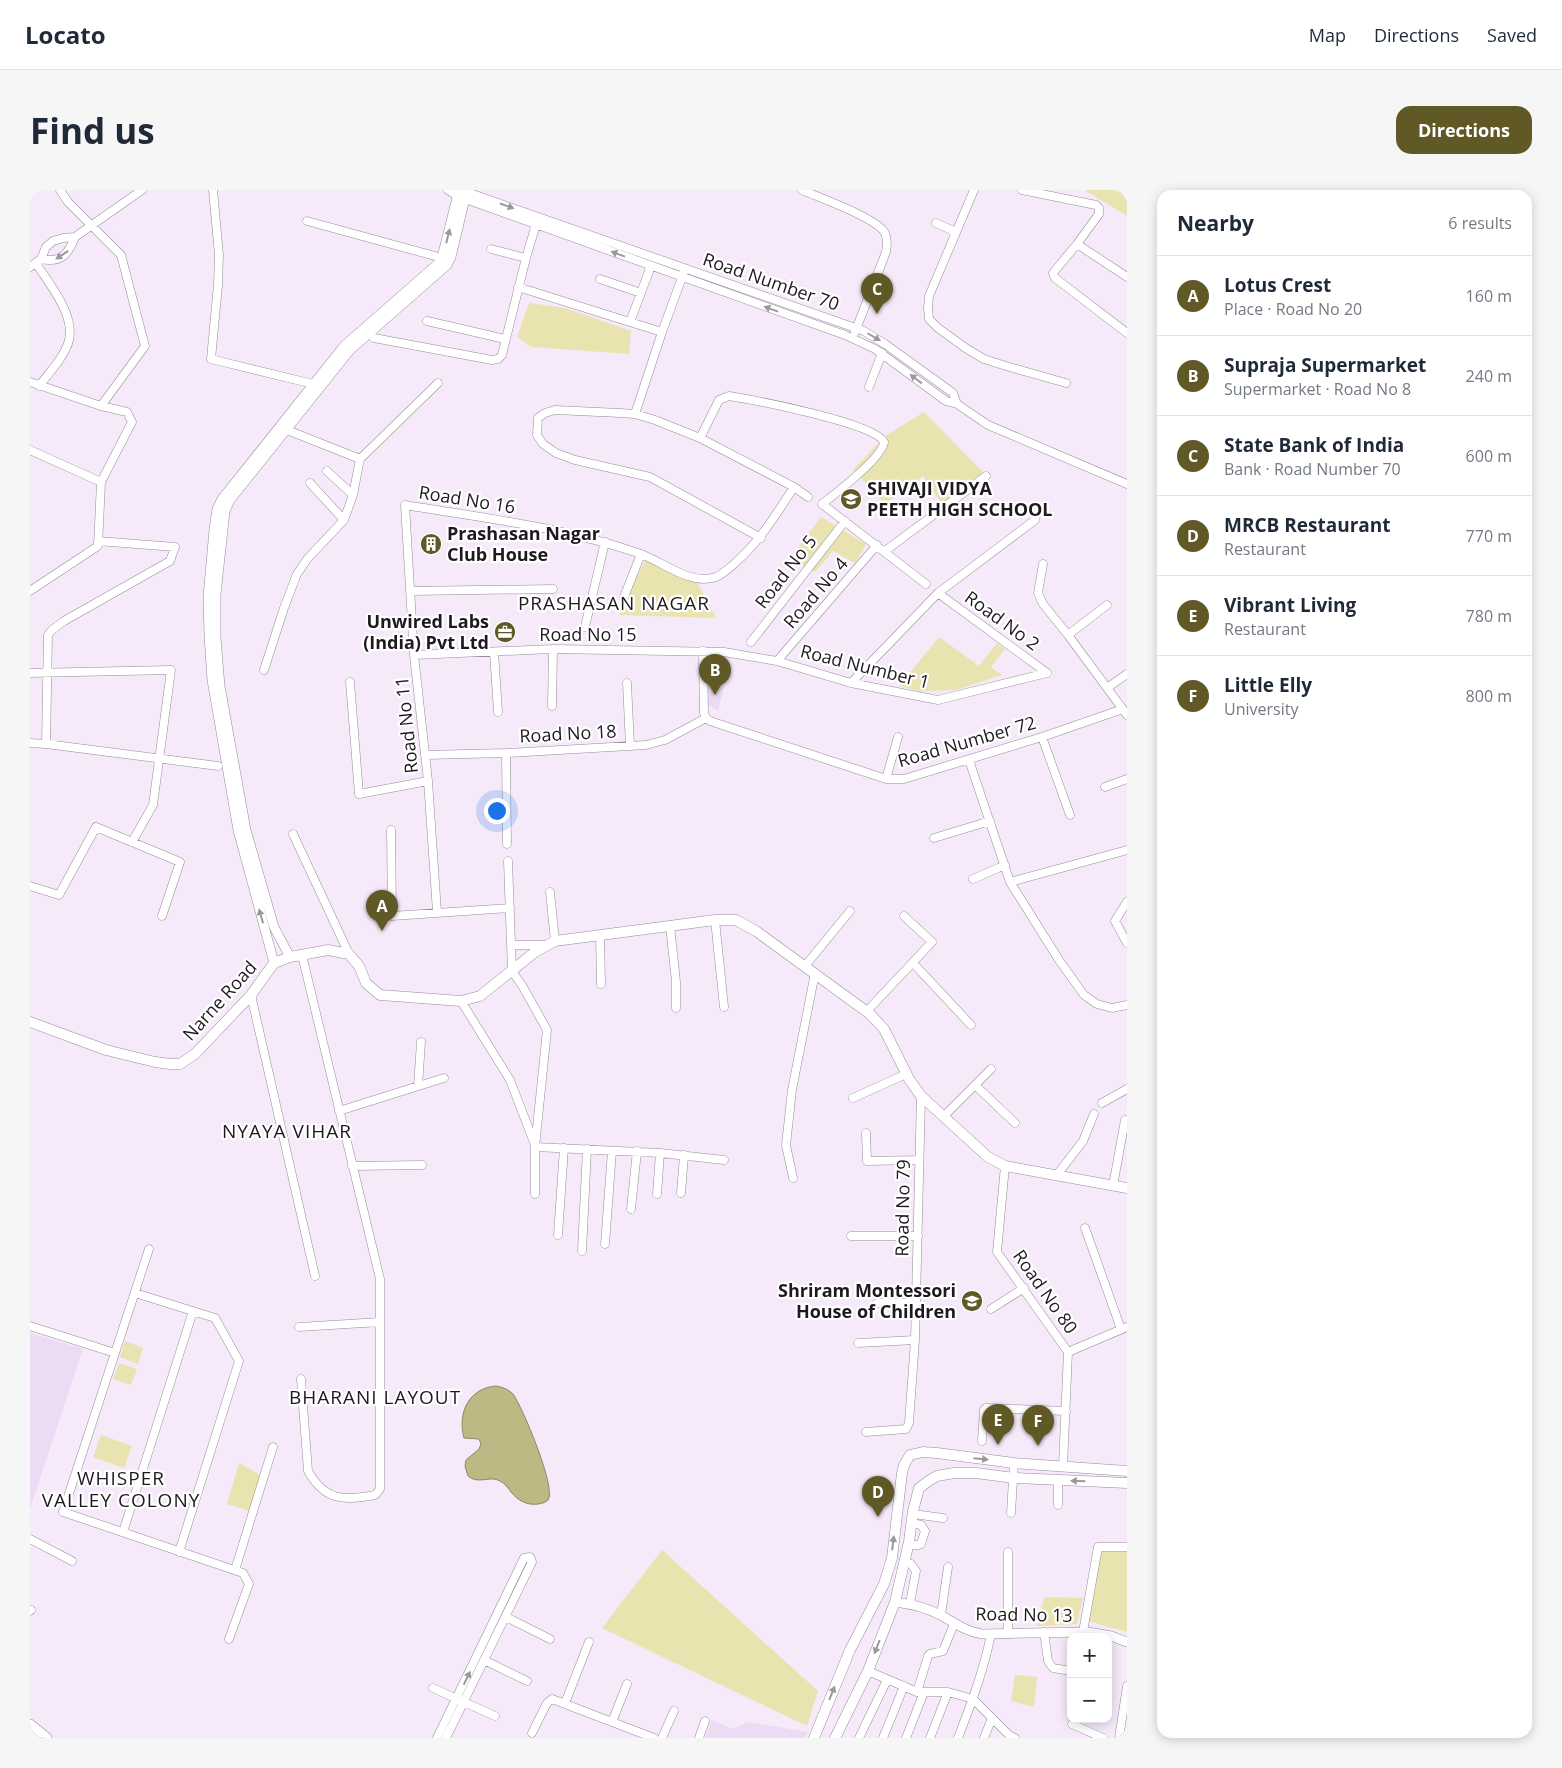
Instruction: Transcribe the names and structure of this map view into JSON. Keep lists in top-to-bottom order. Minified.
{"streets":{"main road":["Narne Road"],"street":["Road Number 70","Road No 16","Road No 5","Road No 4","Road No 2","Road No 15","Road Number 1","Road No 11","Road No 18","Road Number 72","Road No 79","Road No 80","Road No 13"]},"crossings":[["Road No 16","Road No 11"],["Road No 4","Road Number 1"],["Road No 2","Road Number 1"],["Road No 15","Road Number 1"],["Road No 15","Road No 11"],["Road No 11","Road No 18"],["Road No 18","Road Number 72"]],"districts":["PRASHASAN NAGAR","NYAYA VIHAR","BHARANI LAYOUT","WHISPER VALLEY COLONY"],"places":{"school or university":["SHIVAJI VIDYA PEETH HIGH SCHOOL","Shriram Montessori House of Children"],"building":["Prashasan Nagar Club House"],"office":["Unwired Labs (India) Pvt Ltd"]},"page":{"header":"Locato","nav":["Map","Directions","Saved"],"buttons":"Directions","title":"Find us","heading":["Nearby","6 results"],"list":[{"mark":"A","name":"Lotus Crest","note":"Place · Road No 20","value":"160 m"},{"mark":"B","name":"Supraja Supermarket","note":"Supermarket · Road No 8","value":"240 m"},{"mark":"C","name":"State Bank of India","note":"Bank · Road Number 70","value":"600 m"},{"mark":"D","name":"MRCB Restaurant","note":"Restaurant","value":"770 m"},{"mark":"E","name":"Vibrant Living","note":"Restaurant","value":"780 m"},{"mark":"F","name":"Little Elly","note":"University","value":"800 m"}],"pins":["C","B","A","E","F","D"],"map_buttons":["+","−"]}}
